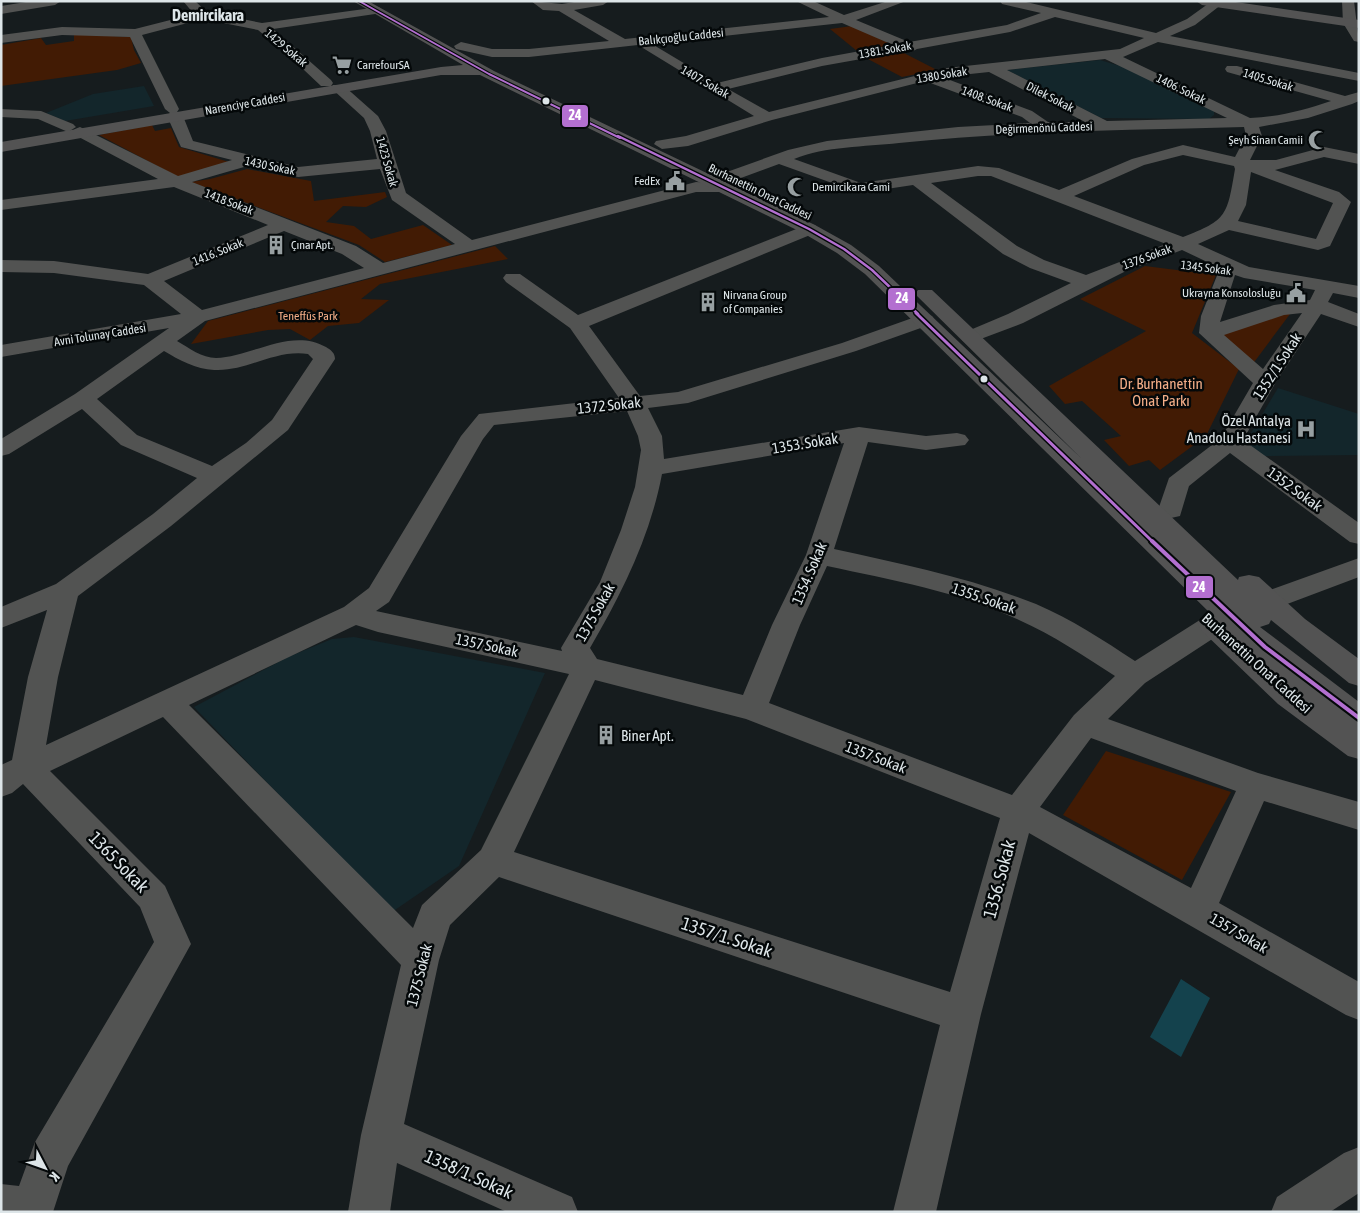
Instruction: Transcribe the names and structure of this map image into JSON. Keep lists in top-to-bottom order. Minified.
{"streets":{"main road":["Narenciye Caddesi","Burhanettin Onat Caddesi"],"street":["Balıkçıoğlu Caddesi","1429 Sokak","1381. Sokak","1380 Sokak","1405.Sokak","1407. Sokak","1406. Sokak","Dilek Sokak","1408. Sokak","Değirmenönü Caddesi","1423 Sokak","1430 Sokak","1418 Sokak","1416. Sokak","1376 Sokak","1345 Sokak","Avni Tolunay Caddesi","1352/1 Sokak","1372 Sokak","1353. Sokak","1352 Sokak","1354. Sokak","1355. Sokak","1375 Sokak","1357 Sokak","1365 Sokak","1356. Sokak","1357/1. Sokak","1358/1. Sokak"]},"crossings":[["Balıkçıoğlu Caddesi","1407. Sokak"],["Balıkçıoğlu Caddesi","1408. Sokak"],["Balıkçıoğlu Caddesi","Narenciye Caddesi"],["Balıkçıoğlu Caddesi","Burhanettin Onat Caddesi"],["1429 Sokak","Narenciye Caddesi"],["1429 Sokak","1423 Sokak"],["1381. Sokak","1407. Sokak"],["1381. Sokak","1408. Sokak"],["1380 Sokak","1407. Sokak"],["1380 Sokak","1406. Sokak"],["1380 Sokak","Dilek Sokak"],["1380 Sokak","1408. Sokak"],["1380 Sokak","Burhanettin Onat Caddesi"],["1405.Sokak","Değirmenönü Caddesi"],["1406. Sokak","Değirmenönü Caddesi"],["Dilek Sokak","Değirmenönü Caddesi"],["1408. Sokak","Değirmenönü Caddesi"],["Narenciye Caddesi","1423 Sokak"],["Narenciye Caddesi","1430 Sokak"],["Narenciye Caddesi","Burhanettin Onat Caddesi"],["Narenciye Caddesi","1418 Sokak"],["Değirmenönü Caddesi","Burhanettin Onat Caddesi"],["Değirmenönü Caddesi","Avni Tolunay Caddesi"],["1423 Sokak","1430 Sokak"],["1423 Sokak","Avni Tolunay Caddesi"],["Burhanettin Onat Caddesi","1376 Sokak"],["Burhanettin Onat Caddesi","Avni Tolunay Caddesi"],["Burhanettin Onat Caddesi","1352/1 Sokak"],["Burhanettin Onat Caddesi","1356. Sokak"],["1418 Sokak","1416. Sokak"],["1418 Sokak","Avni Tolunay Caddesi"],["1376 Sokak","1345 Sokak"],["1352/1 Sokak","1352 Sokak"],["1372 Sokak","1375 Sokak"],["1372 Sokak","1357 Sokak"],["1353. Sokak","1354. Sokak"],["1353. Sokak","1375 Sokak"],["1354. Sokak","1355. Sokak"],["1354. Sokak","1357 Sokak"],["1355. Sokak","1356. Sokak"],["1375 Sokak","1357 Sokak"],["1375 Sokak","1357/1. Sokak"],["1375 Sokak","1358/1. Sokak"],["1357 Sokak","1356. Sokak"],["1356. Sokak","1357/1. Sokak"]],"districts":["Demircikara"],"parks":["Teneffüs Park","Dr. Burhanettin Onat Parkı"],"places":{"supermarket":["CarrefourSA"],"mosque":["Şeyh Sinan Camii","Demircikara Cami"],"public building":["FedEx","Ukrayna Konsolosluğu"],"building":["Çınar Apt.","Nirvana Group of Companies","Biner Apt."],"hospital":["Özel Antalya Anadolu Hastanesi"]},"lines":["transit line 24"],"north":"bottom right"}
